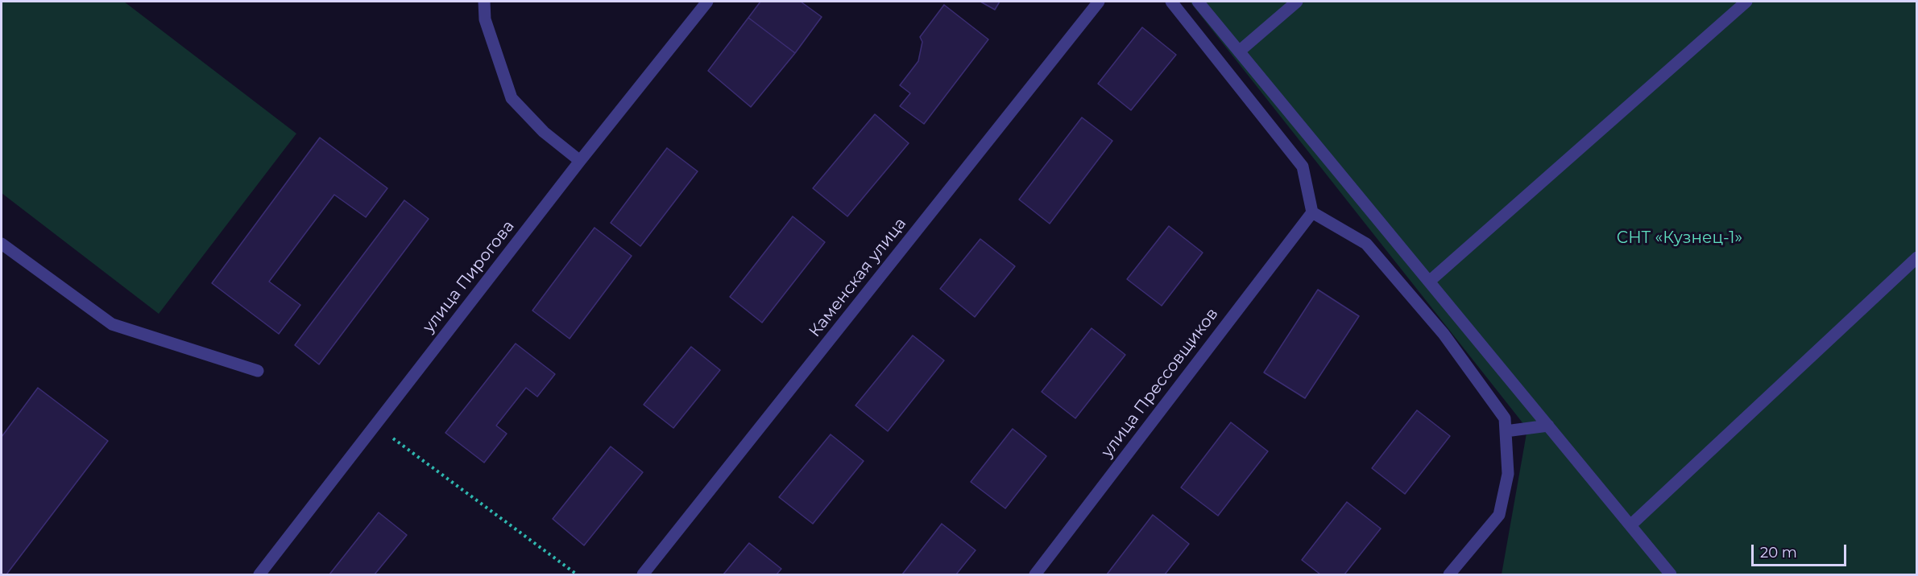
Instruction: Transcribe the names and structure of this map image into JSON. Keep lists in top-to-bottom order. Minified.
{"streets":{"street":["улица Пирогова","Каменская улица","улица Прессовщиков"]},"parks":["СНТ «Кузнец-1»"],"scale_bar":"20 m"}
